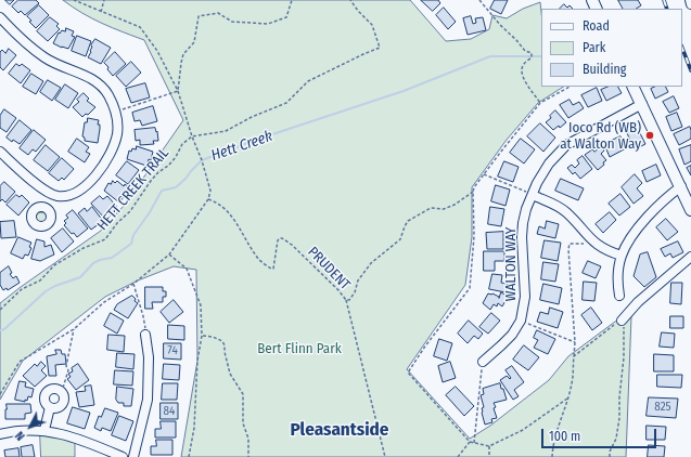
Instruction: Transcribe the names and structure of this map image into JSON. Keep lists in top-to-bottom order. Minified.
{"streets":{"street":["WALTON WAY"],"path":["HETT CREEK TRAIL","PRUDENT"]},"districts":["Pleasantside"],"water":["Hett Creek"],"parks":["Bert Flinn Park"],"places":["Ioco Rd (WB) at Walton Way"],"house_numbers":["74","825","84"],"legend":["Road","Park","Building"],"scale_bar":"100 m","north":"bottom left"}
